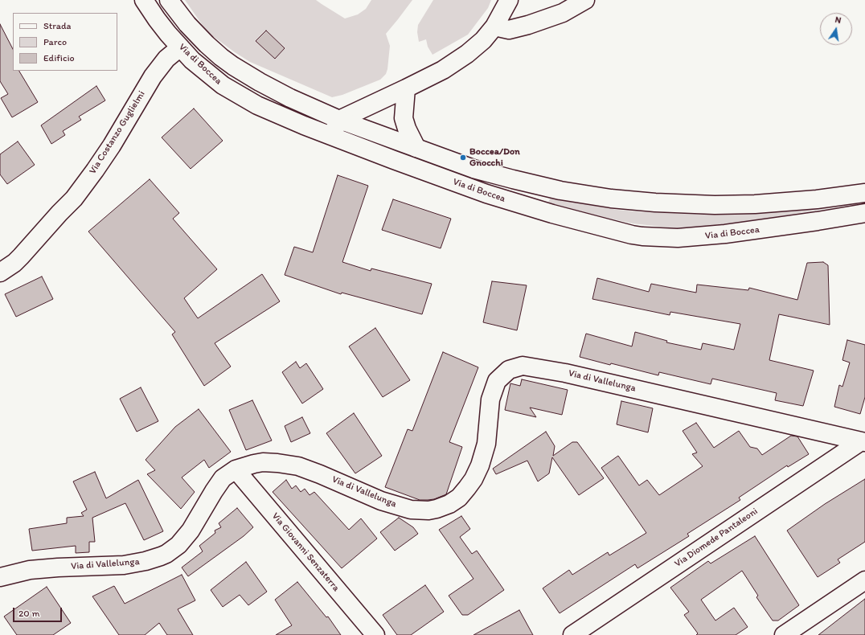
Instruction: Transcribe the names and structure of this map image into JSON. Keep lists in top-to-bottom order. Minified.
{"streets":{"street":["Via di Boccea","Via Costanzo Guglielmi","Via di Vallelunga","Via Diomede Pantaleoni","Via Giovanni Senzaterra"]},"crossings":[["Via di Boccea","Via Costanzo Guglielmi"],["Via di Vallelunga","Via Diomede Pantaleoni"],["Via di Vallelunga","Via Giovanni Senzaterra"]],"places":["Boccea/Don Gnocchi"],"legend":["Strada","Parco","Edificio"],"scale_bar":"20 m","north":"top"}
